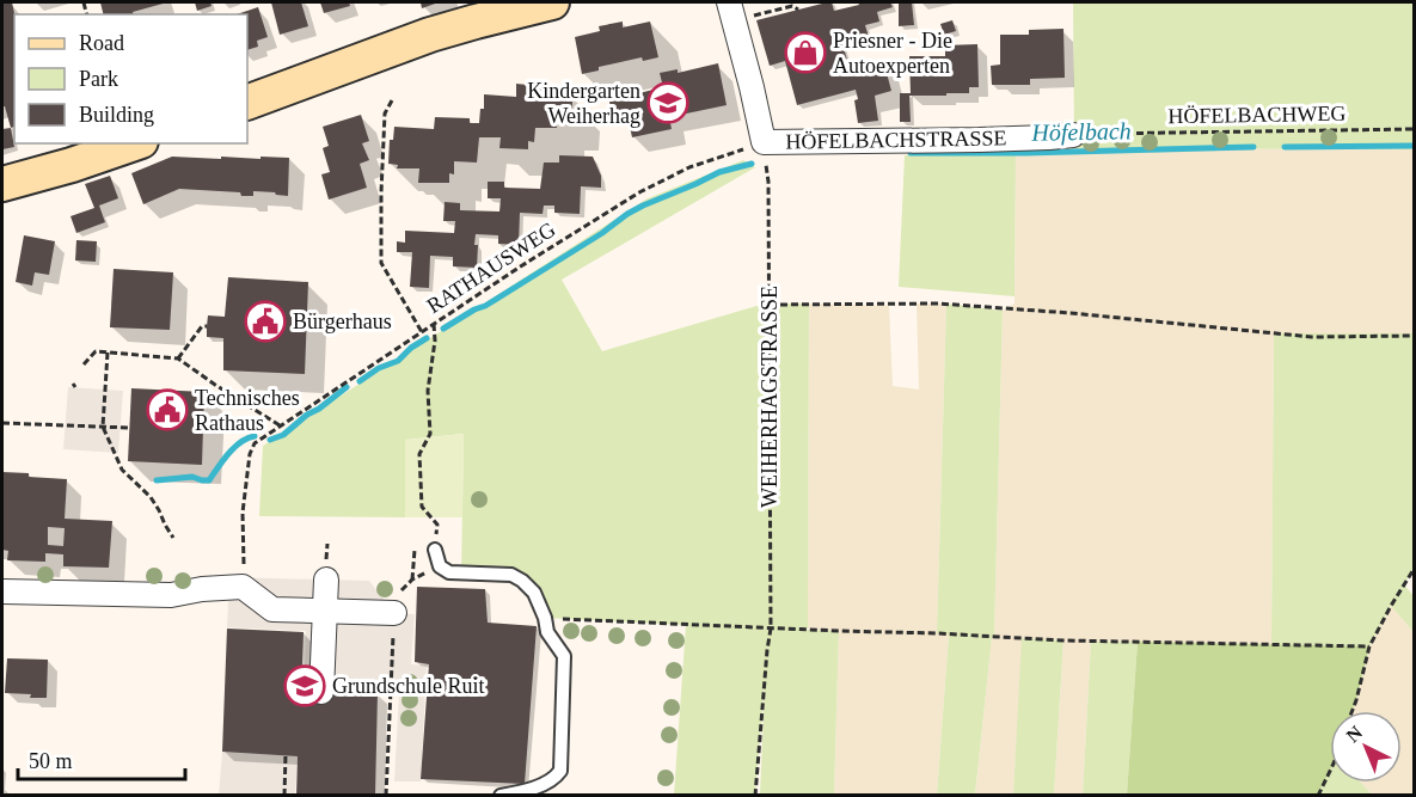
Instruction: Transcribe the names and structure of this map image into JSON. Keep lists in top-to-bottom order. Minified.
{"streets":{"street":["HÖFELBACHSTRASSE"],"path":["HÖFELBACHWEG","RATHAUSWEG","WEIHERHAGSTRASSE"]},"crossings":[["HÖFELBACHSTRASSE","RATHAUSWEG"],["HÖFELBACHSTRASSE","WEIHERHAGSTRASSE"],["RATHAUSWEG","WEIHERHAGSTRASSE"]],"water":["Höfelbach"],"places":{"shop":["Priesner - Die Autoexperten"],"school or university":["Kindergarten Weiherhag","Grundschule Ruit"],"public building":["Bürgerhaus","Technisches Rathaus"]},"legend":["Road","Park","Building"],"scale_bar":"50 m","north":"top left"}
